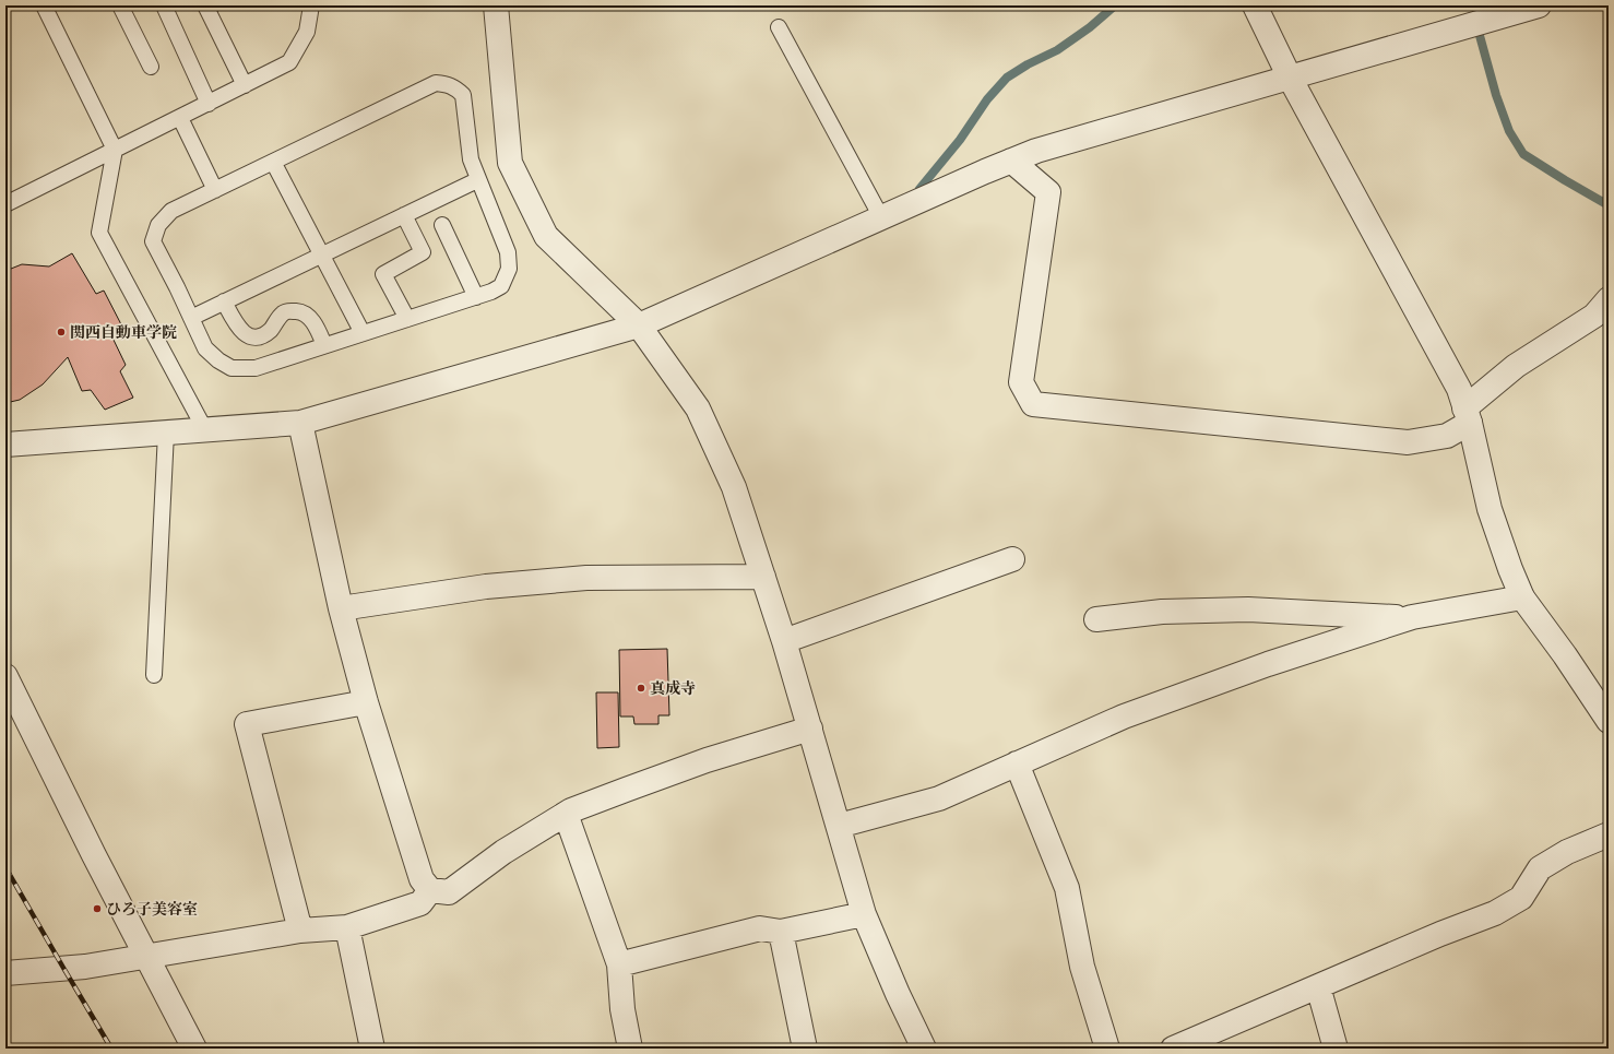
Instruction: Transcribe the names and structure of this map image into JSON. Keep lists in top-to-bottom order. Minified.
{"places":["関西自動車学院","真成寺","ひろ子美容室"]}
